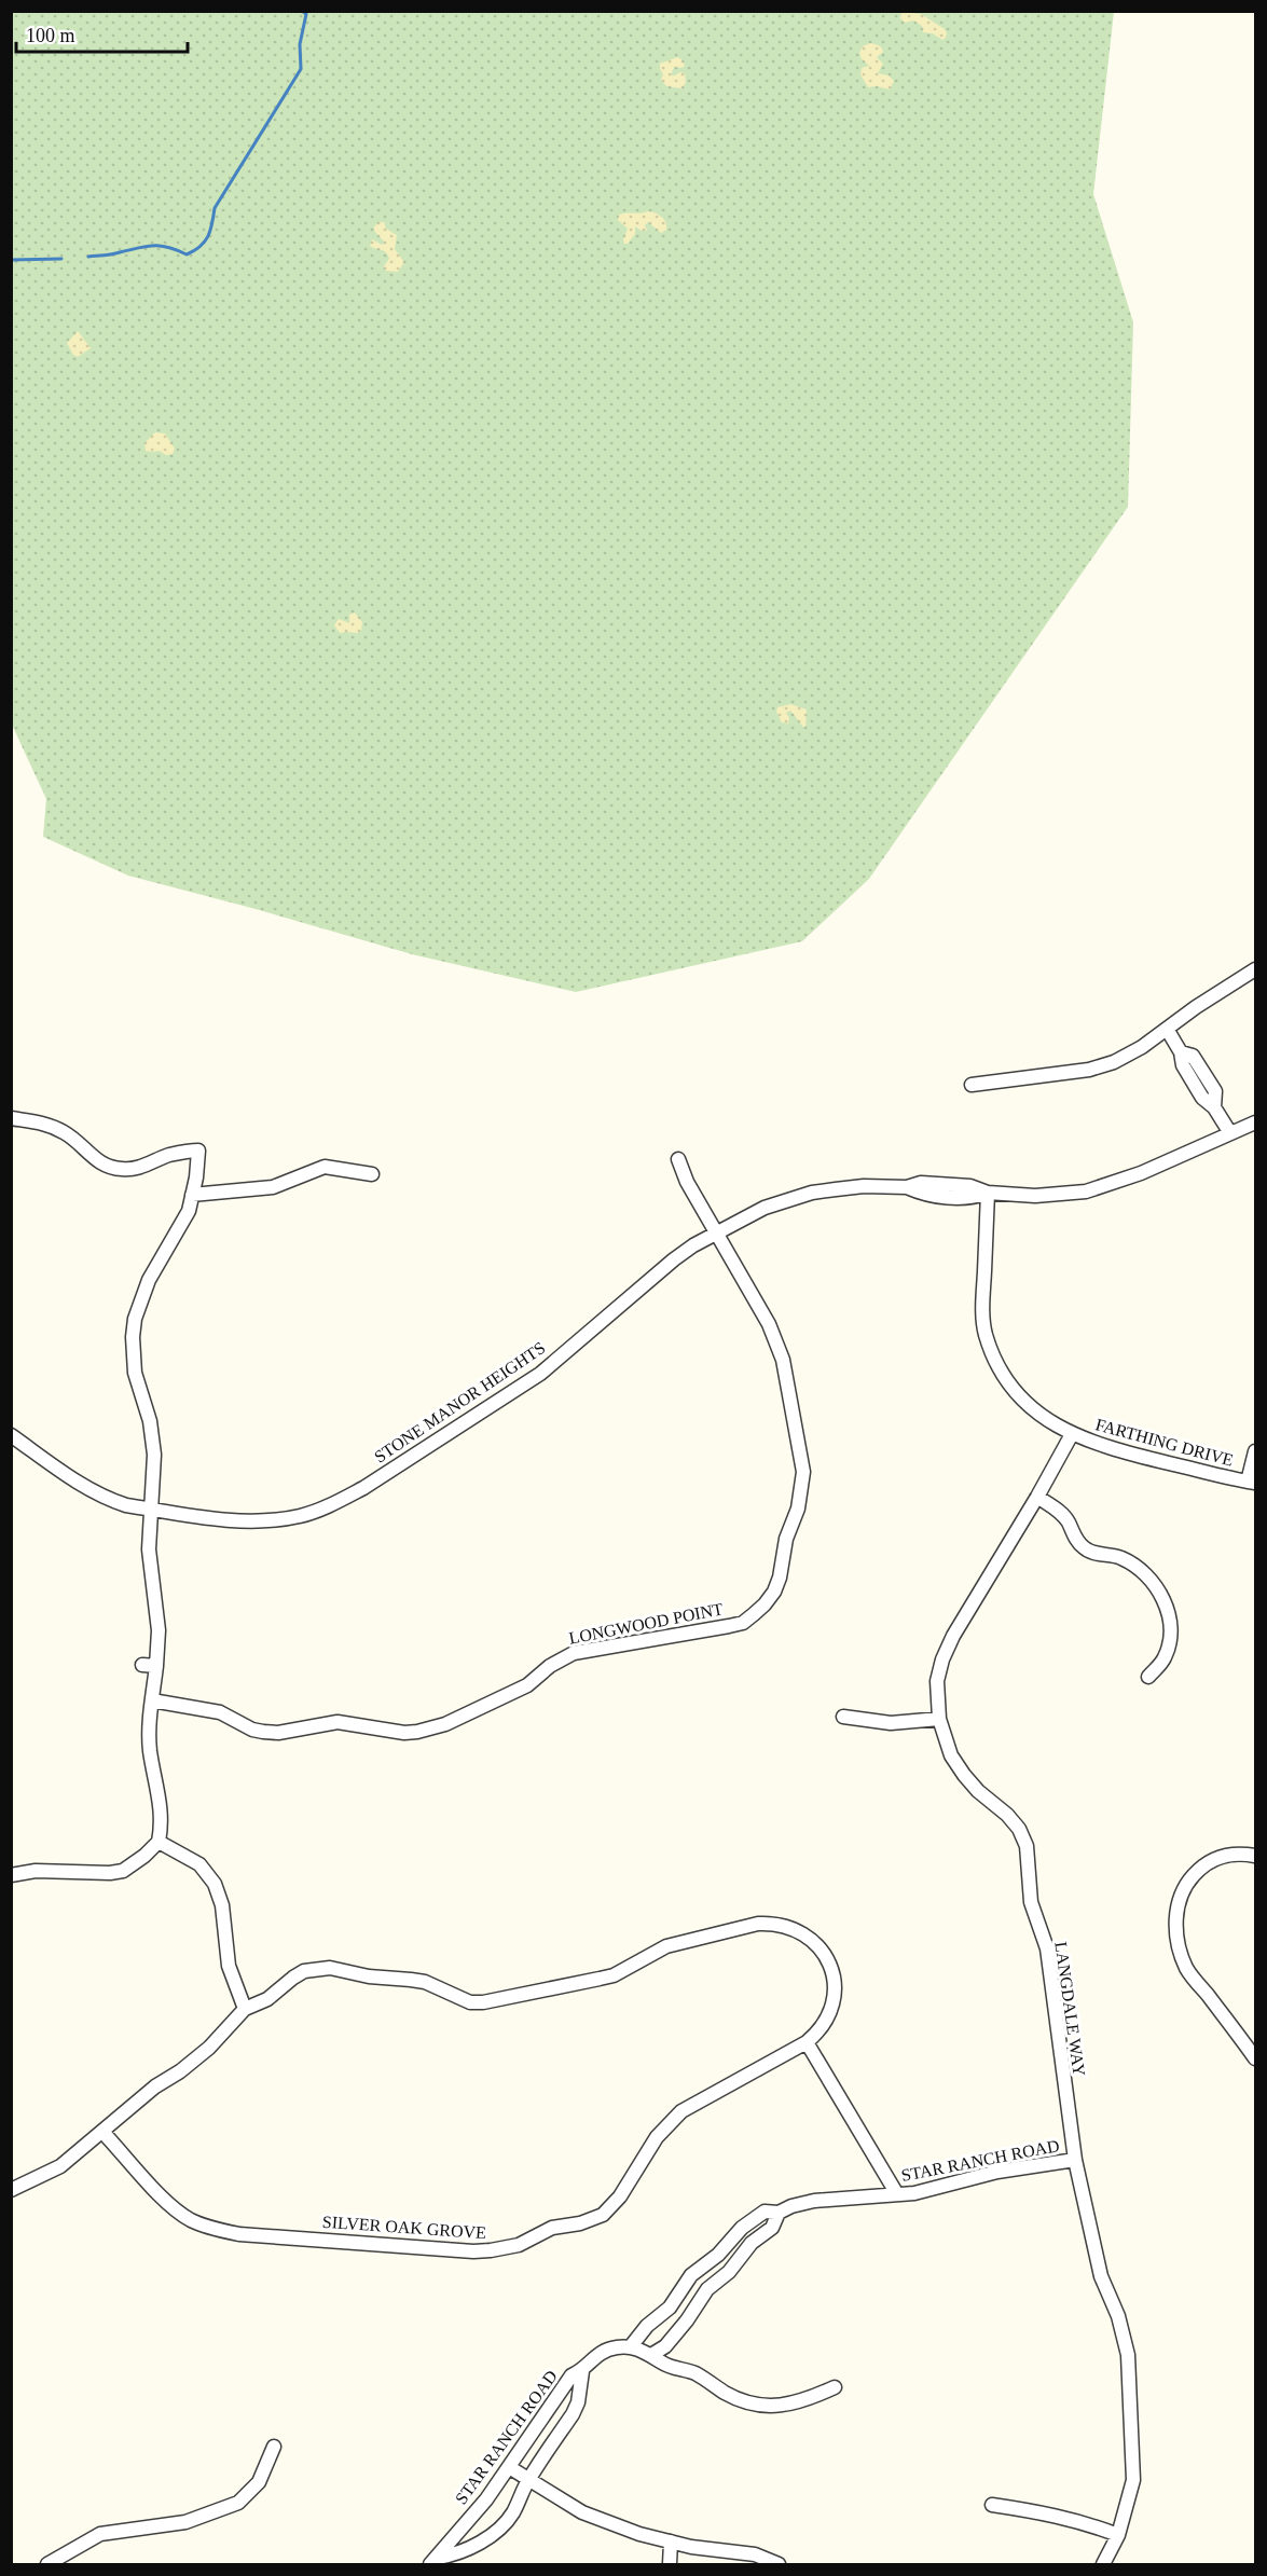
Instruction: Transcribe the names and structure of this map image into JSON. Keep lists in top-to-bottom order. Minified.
{"streets":{"street":["STONE MANOR HEIGHTS","FARTHING DRIVE","LONGWOOD POINT","LANGDALE WAY","STAR RANCH ROAD","SILVER OAK GROVE"]},"crossings":[["STONE MANOR HEIGHTS","FARTHING DRIVE"],["STONE MANOR HEIGHTS","LONGWOOD POINT"],["FARTHING DRIVE","LANGDALE WAY"],["LANGDALE WAY","STAR RANCH ROAD"]],"scale_bar":"100 m"}
